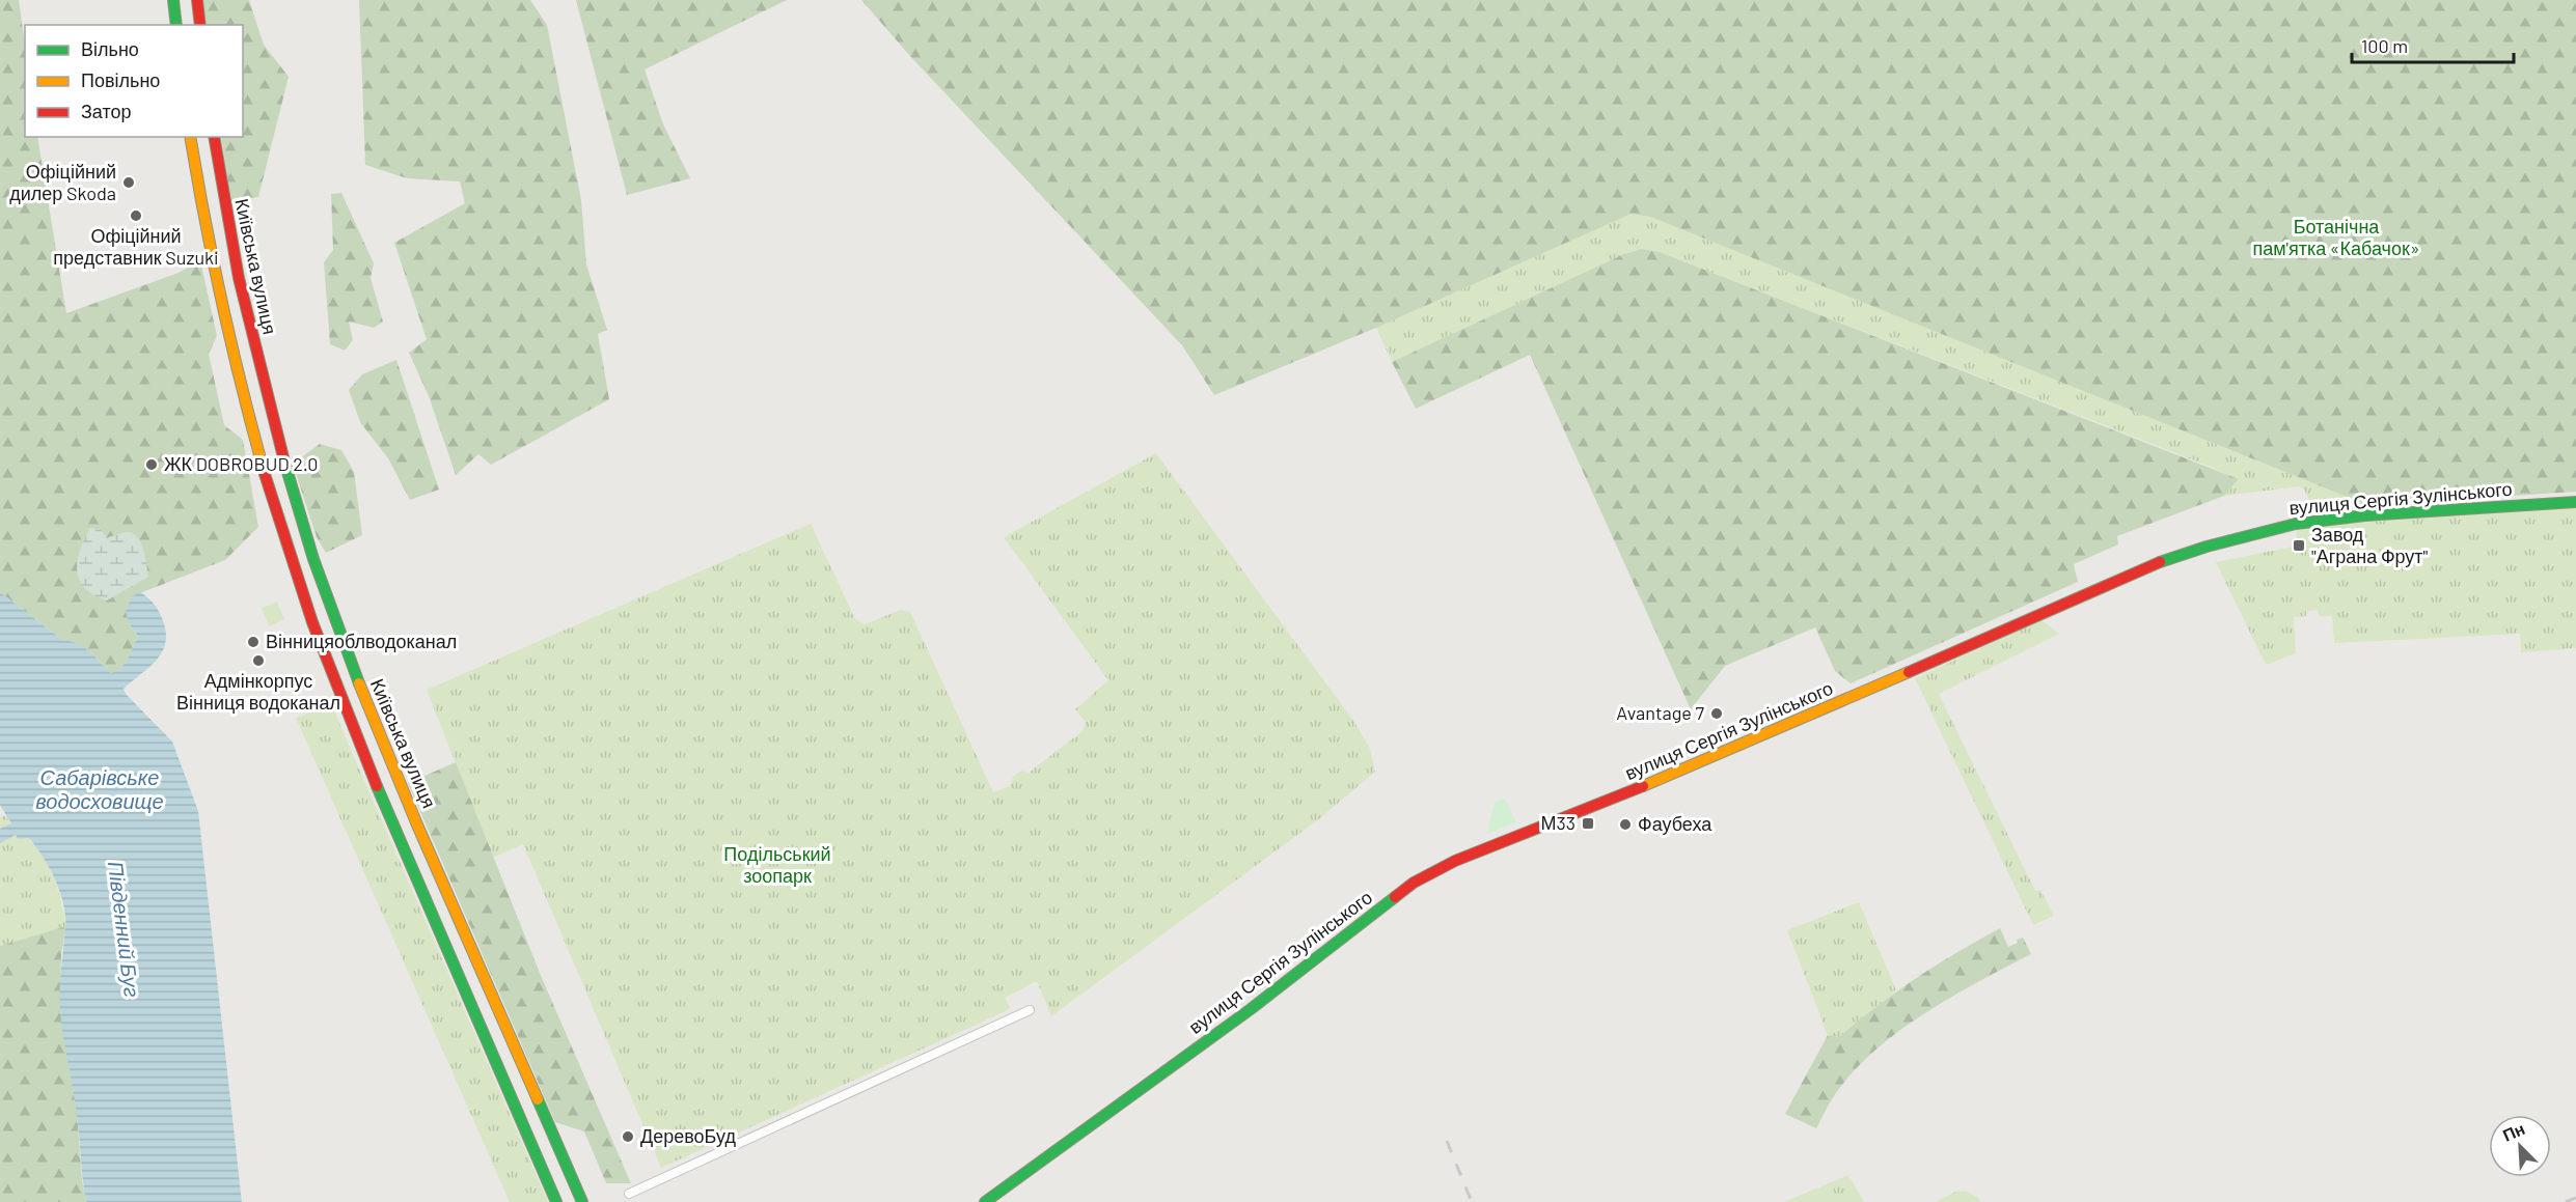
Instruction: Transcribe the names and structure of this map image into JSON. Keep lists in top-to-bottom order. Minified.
{"streets":{"main road":["Київська вулиця","вулиця Сергія Зулінського"]},"water":["Сабарівське водосховище","Південний Буг"],"parks":["Ботанічна пам'ятка «Кабачок»","Подільський зоопарк"],"places":{"other":["Офіційний дилер Skoda","Офіційний представник Suzuki","ЖК DOBROBUD 2.0","Вінницяоблводоканал","Адмінкорпус Вінниця водоканал","Avantage 7","Фаубеха","ДеревоБуд"],"transit":["Завод \"Аграна Фрут\"","М33"]},"legend":["Вільно","Повільно","Затор"],"scale_bar":"100 m","north":"top left"}
